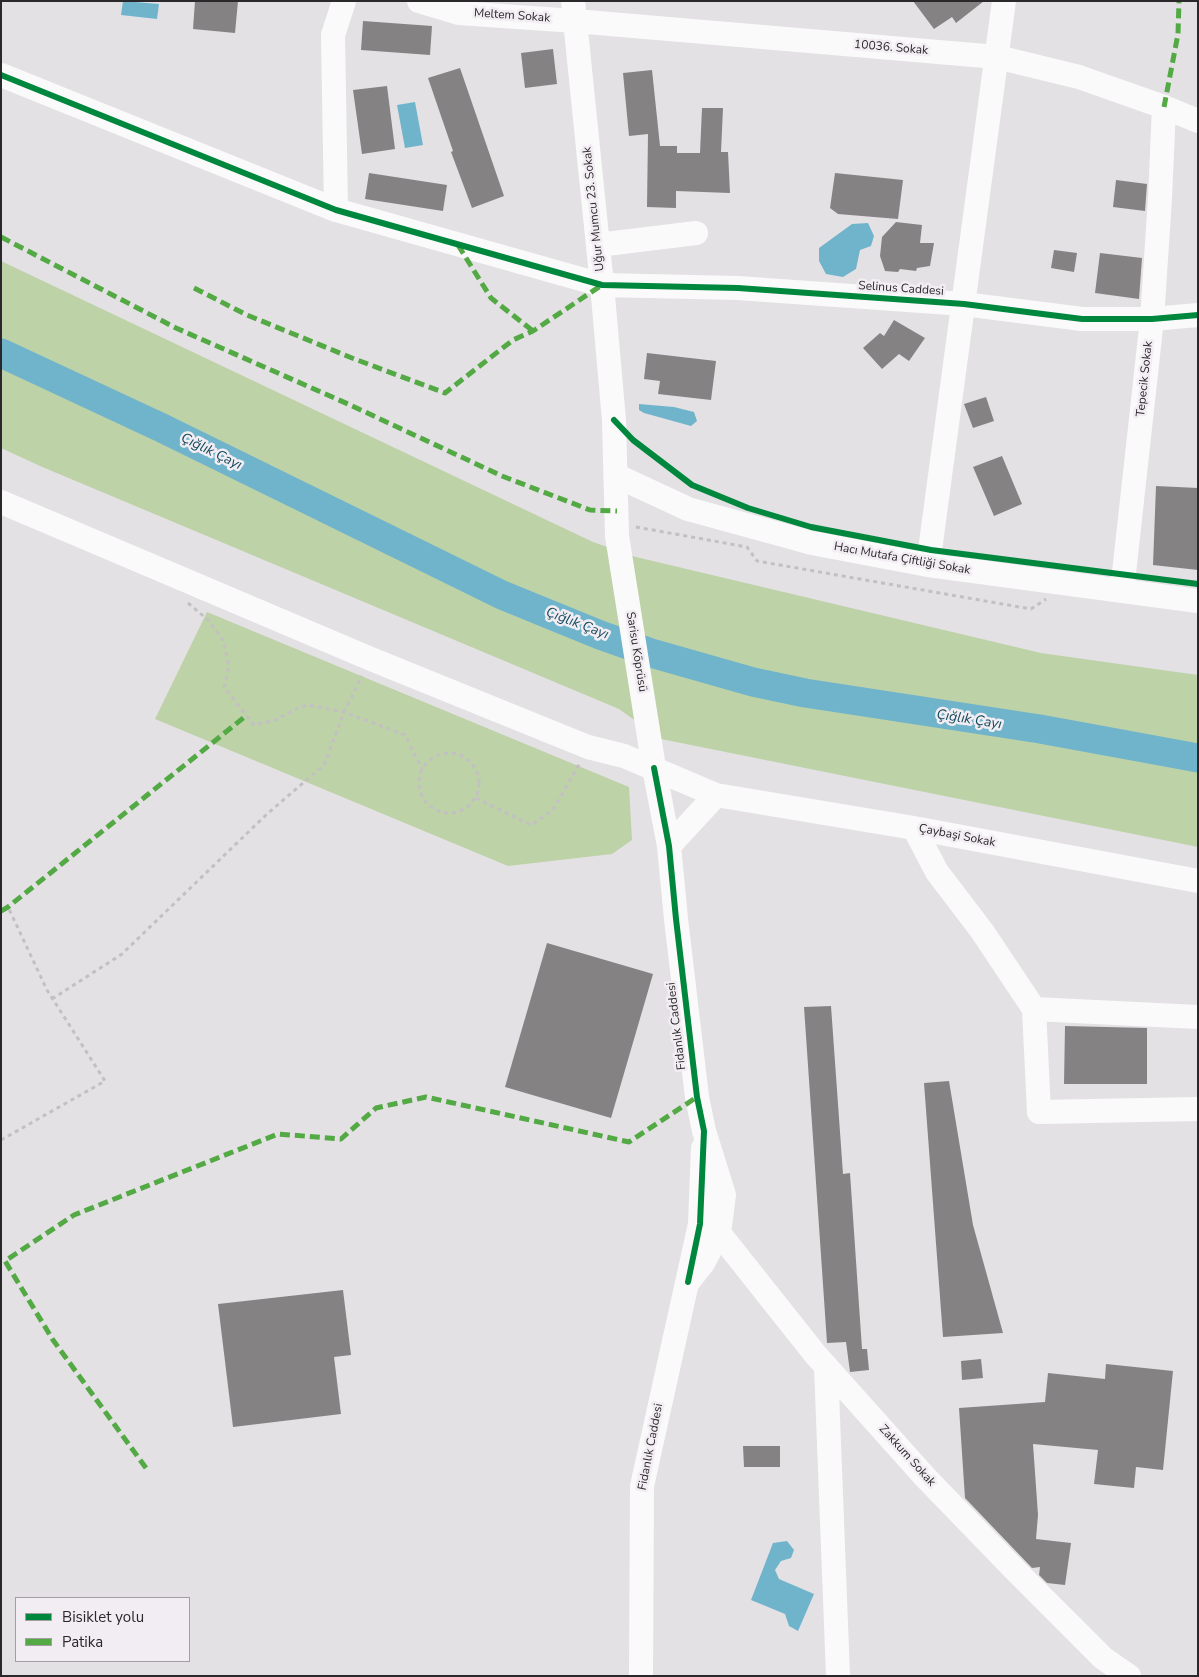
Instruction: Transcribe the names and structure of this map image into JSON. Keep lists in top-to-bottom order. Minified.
{"streets":{"street":["Meltem Sokak","10036. Sokak","Uğur Mumcu 23. Sokak","Selinus Caddesi","Tepecik Sokak","Hacı Mutafa Çiftliği Sokak","Sarisu Kōprüsü","Çaybaşi Sokak","Fidanlık Caddesi","Zakkum Sokak"]},"crossings":[["Meltem Sokak","10036. Sokak"],["Meltem Sokak","Uğur Mumcu 23. Sokak"],["10036. Sokak","Uğur Mumcu 23. Sokak"],["10036. Sokak","Tepecik Sokak"],["Uğur Mumcu 23. Sokak","Selinus Caddesi"],["Uğur Mumcu 23. Sokak","Hacı Mutafa Çiftliği Sokak"],["Uğur Mumcu 23. Sokak","Sarisu Kōprüsü"],["Selinus Caddesi","Tepecik Sokak"],["Tepecik Sokak","Hacı Mutafa Çiftliği Sokak"],["Sarisu Kōprüsü","Çaybaşi Sokak"],["Sarisu Kōprüsü","Fidanlık Caddesi"],["Çaybaşi Sokak","Fidanlık Caddesi"],["Fidanlık Caddesi","Zakkum Sokak"]],"water":["Çığlık Çayı"],"legend":["Bisiklet yolu","Patika"]}
